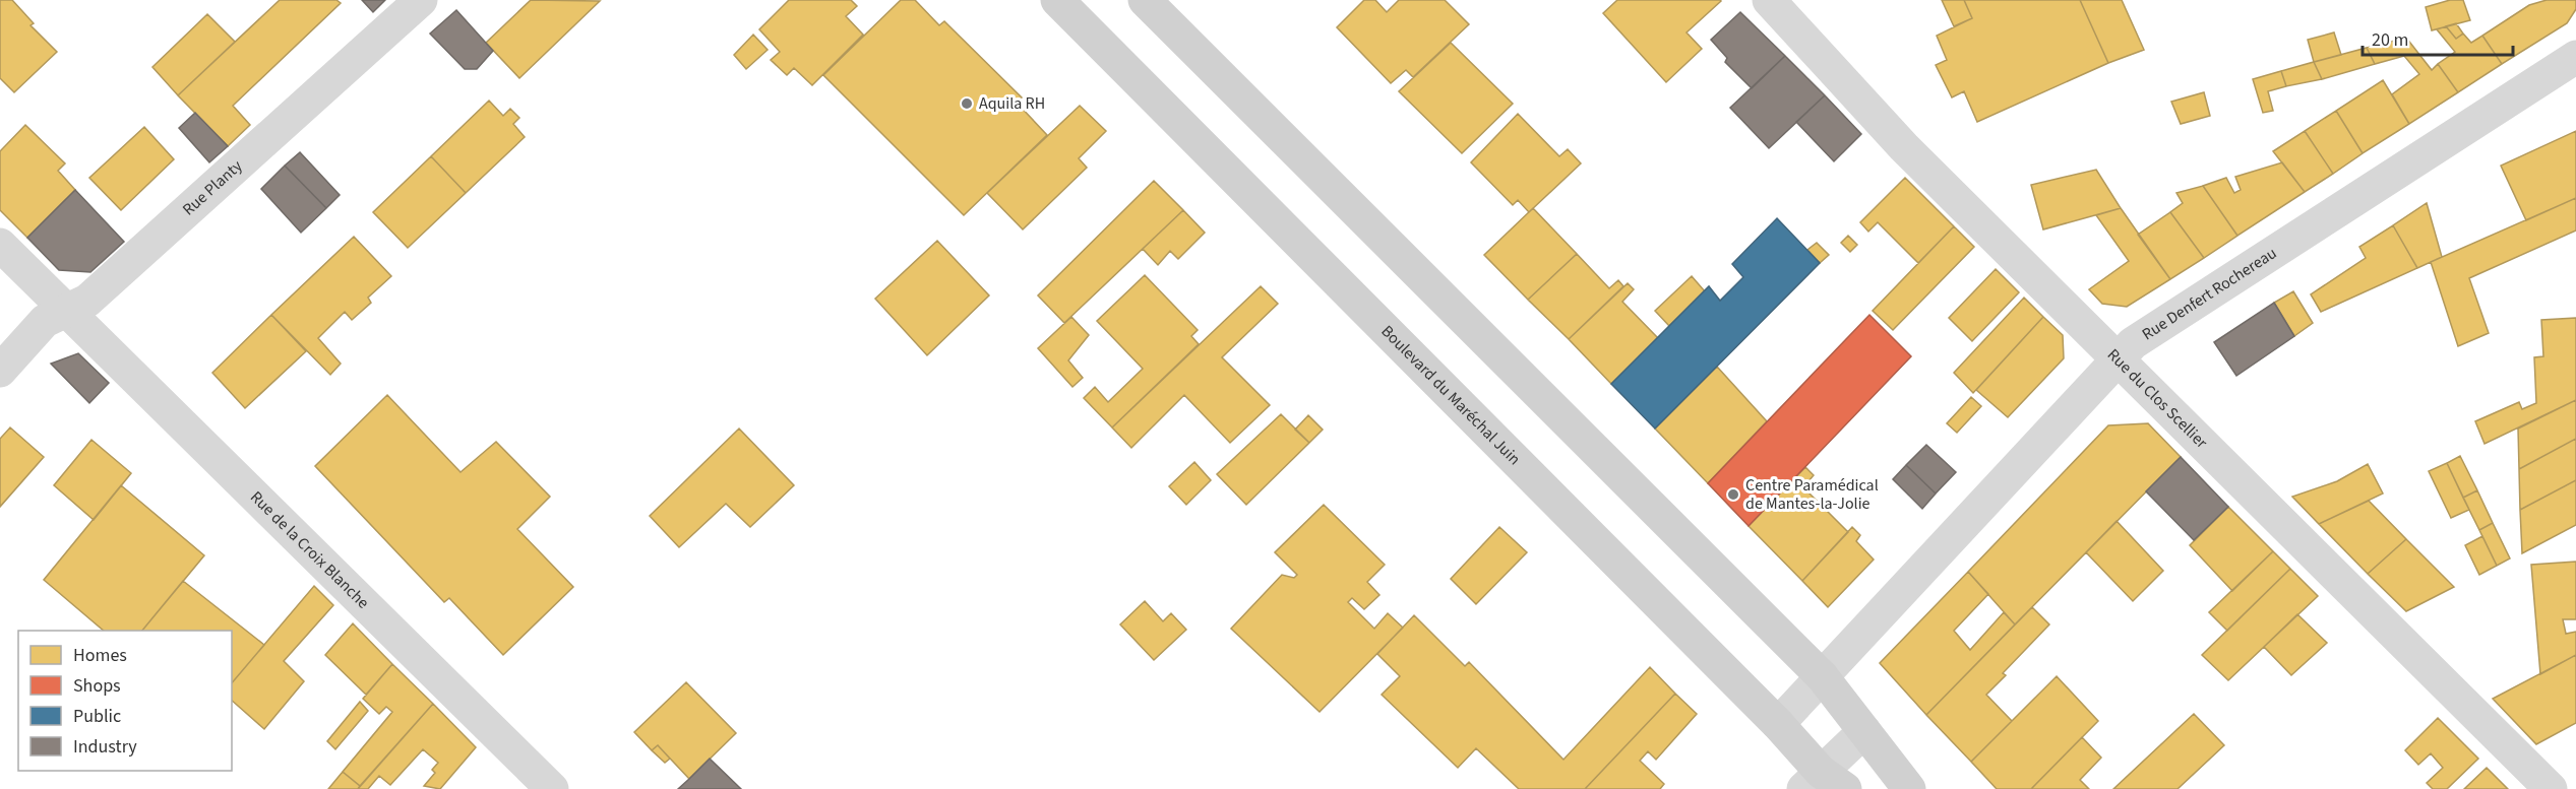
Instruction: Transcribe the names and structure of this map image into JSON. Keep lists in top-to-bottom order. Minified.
{"streets":{"main road":["Boulevard du Maréchal Juin"],"street":["Rue Planty","Rue Denfert Rochereau","Rue du Clos Scellier","Rue de la Croix Blanche"]},"crossings":[["Rue Planty","Rue de la Croix Blanche"],["Rue Denfert Rochereau","Boulevard du Maréchal Juin"],["Rue Denfert Rochereau","Rue du Clos Scellier"]],"places":["Aquila RH","Centre Paramédical de Mantes-la-Jolie"],"legend":["Homes","Shops","Public","Industry"],"scale_bar":"20 m"}
